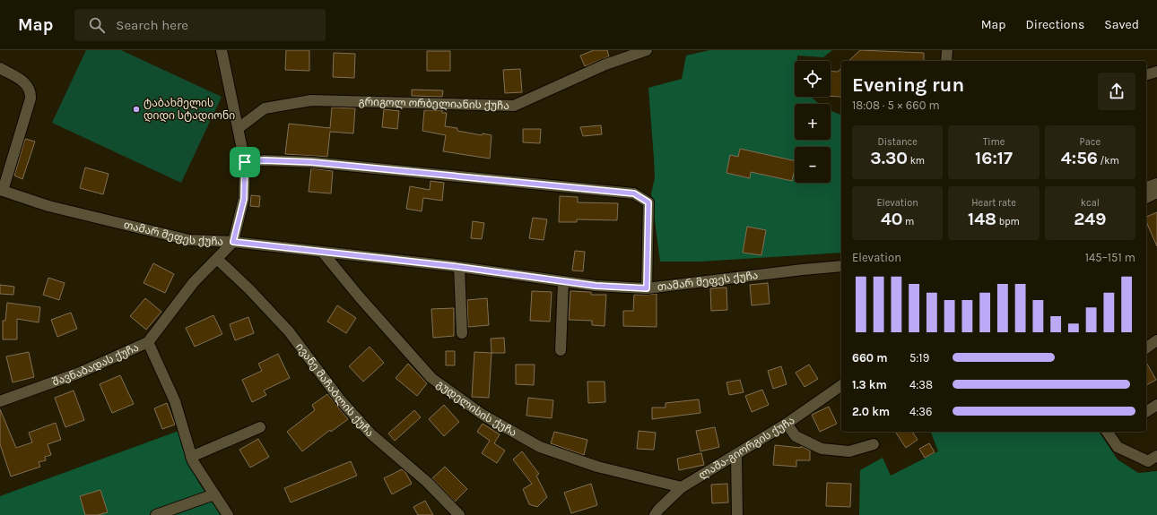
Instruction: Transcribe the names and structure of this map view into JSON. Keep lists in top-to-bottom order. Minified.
{"streets":{"street":["გრიგოლ ორბელიანის ქუჩა","თამარ მეფეს ქუჩა","შავნაბადას ქუჩა","ივანე მაჩაბლის ქუჩა","გუდელისის ქუჩა","ლაშა-გიორგის ქუჩა"]},"crossings":[["თამარ მეფეს ქუჩა","შავნაბადას ქუჩა"],["თამარ მეფეს ქუჩა","გუდელისის ქუჩა"],["შავნაბადას ქუჩა","ივანე მაჩაბლის ქუჩა"],["გუდელისის ქუჩა","ლაშა-გიორგის ქუჩა"]],"places":["ტაბახმელის დიდი სტადიონი"],"page":{"header":"Map","search":"Search here","nav":["Map","Directions","Saved"],"map_buttons":["+","−"],"heading":["Evening run","18:08 · 5 × 660 m"],"stats":[["Distance","3.30 km"],["Time","16:17"],["Pace","4:56 /km"],["Elevation","40 m"],["Heart rate","148 bpm"],["kcal","249"]],"chart":["Elevation","145–151 m"],"list":[{"name":"660 m","note":"5:19"},{"name":"1.3 km","note":"4:38"},{"name":"2.0 km","note":"4:36"}]}}
